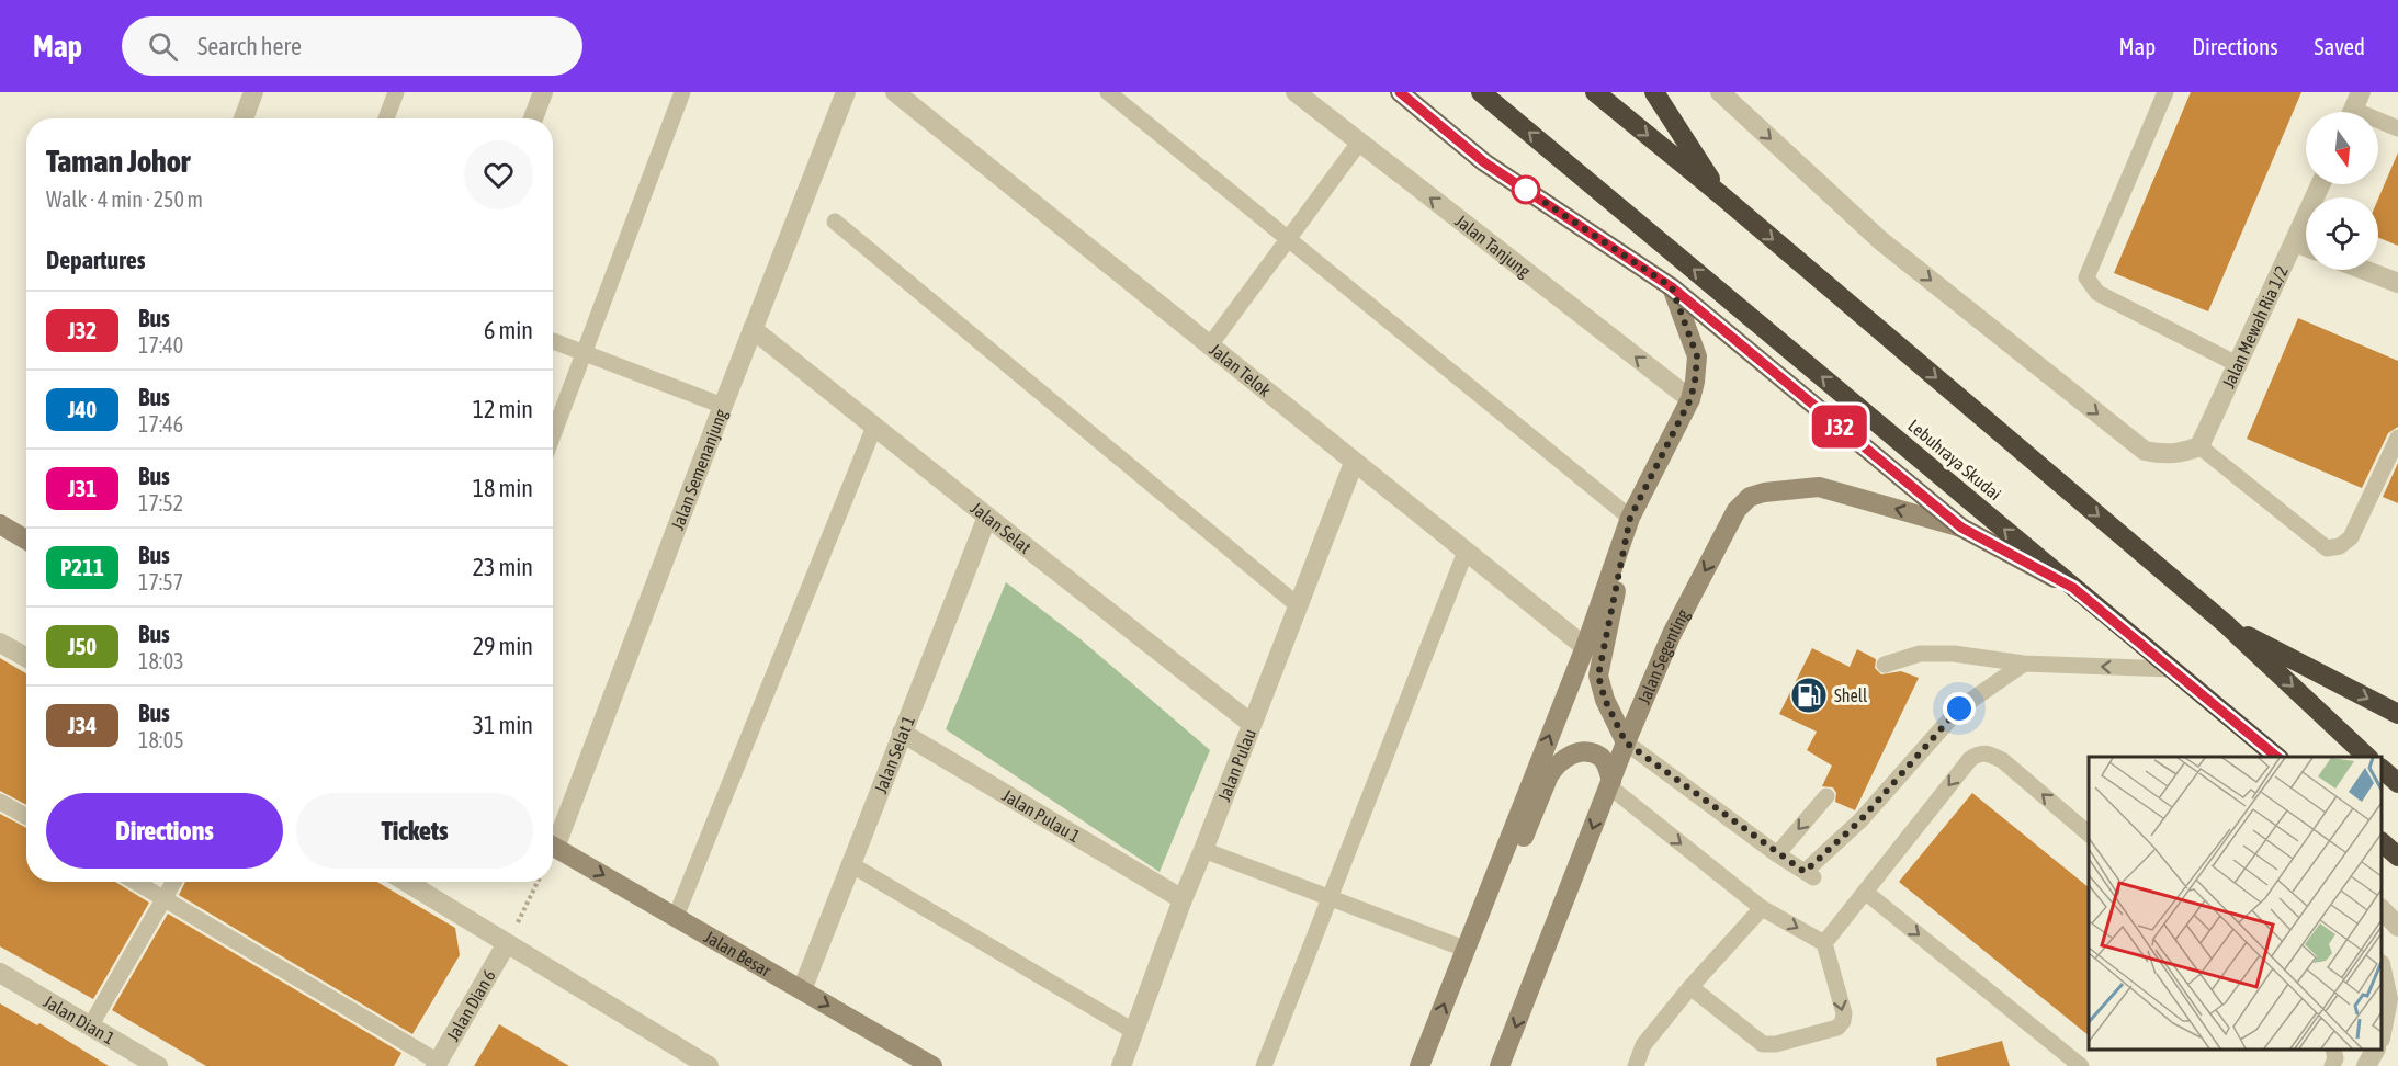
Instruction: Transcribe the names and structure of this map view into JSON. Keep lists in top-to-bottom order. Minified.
{"streets":{"highway":["Lebuhraya Skudai"],"street":["Jalan Tanjung","Jalan Mewah Ria 1/2","Jalan Telok","Jalan Semenanjung","Jalan Selat","Jalan Segenting","Jalan Selat 1","Jalan Pulau","Jalan Pulau 1","Jalan Besar","Jalan Dian 6","Jalan Dian 1"]},"crossings":[["Jalan Telok","Jalan Pulau"],["Jalan Semenanjung","Jalan Selat"],["Jalan Selat","Jalan Selat 1"],["Jalan Selat","Jalan Pulau"],["Jalan Selat 1","Jalan Pulau 1"],["Jalan Selat 1","Jalan Besar"],["Jalan Pulau","Jalan Pulau 1"]],"one_way":["Jalan Tanjung"],"places":{"fuel station":["Shell"]},"lines":["bus line J32"],"north":"bottom","page":{"header":"Map","search":"Search here","nav":["Map","Directions","Saved"],"on_map":"J32","heading":[["Taman Johor","Walk · 4 min · 250 m"],"Departures"],"list":[{"mark":"J32","name":"Bus","note":"17:40","value":"6 min"},{"mark":"J40","name":"Bus","note":"17:46","value":"12 min"},{"mark":"J31","name":"Bus","note":"17:52","value":"18 min"},{"mark":"P211","name":"Bus","note":"17:57","value":"23 min"},{"mark":"J50","name":"Bus","note":"18:03","value":"29 min"},{"mark":"J34","name":"Bus","note":"18:05","value":"31 min"}],"buttons":["Directions","Tickets"]}}
